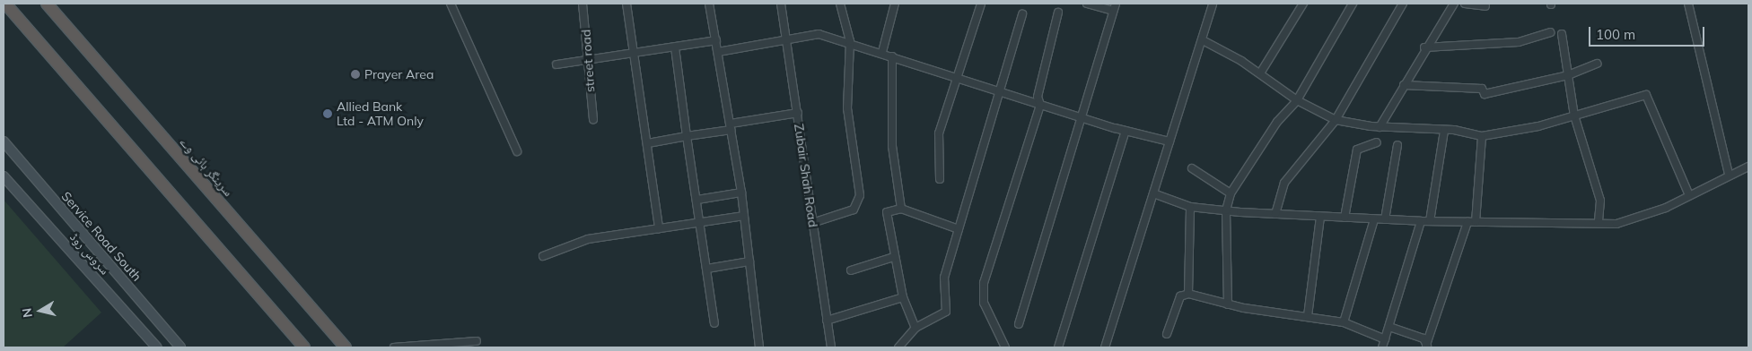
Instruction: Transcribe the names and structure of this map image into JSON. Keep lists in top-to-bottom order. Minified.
{"streets":{"highway":["سرینگر ہائی وے"],"main road":["Service Road South","سروس روڈ"],"street":["street road","Zubair Shah Road"]},"places":["Prayer Area","Allied Bank Ltd - ATM Only"],"scale_bar":"100 m","north":"left"}
